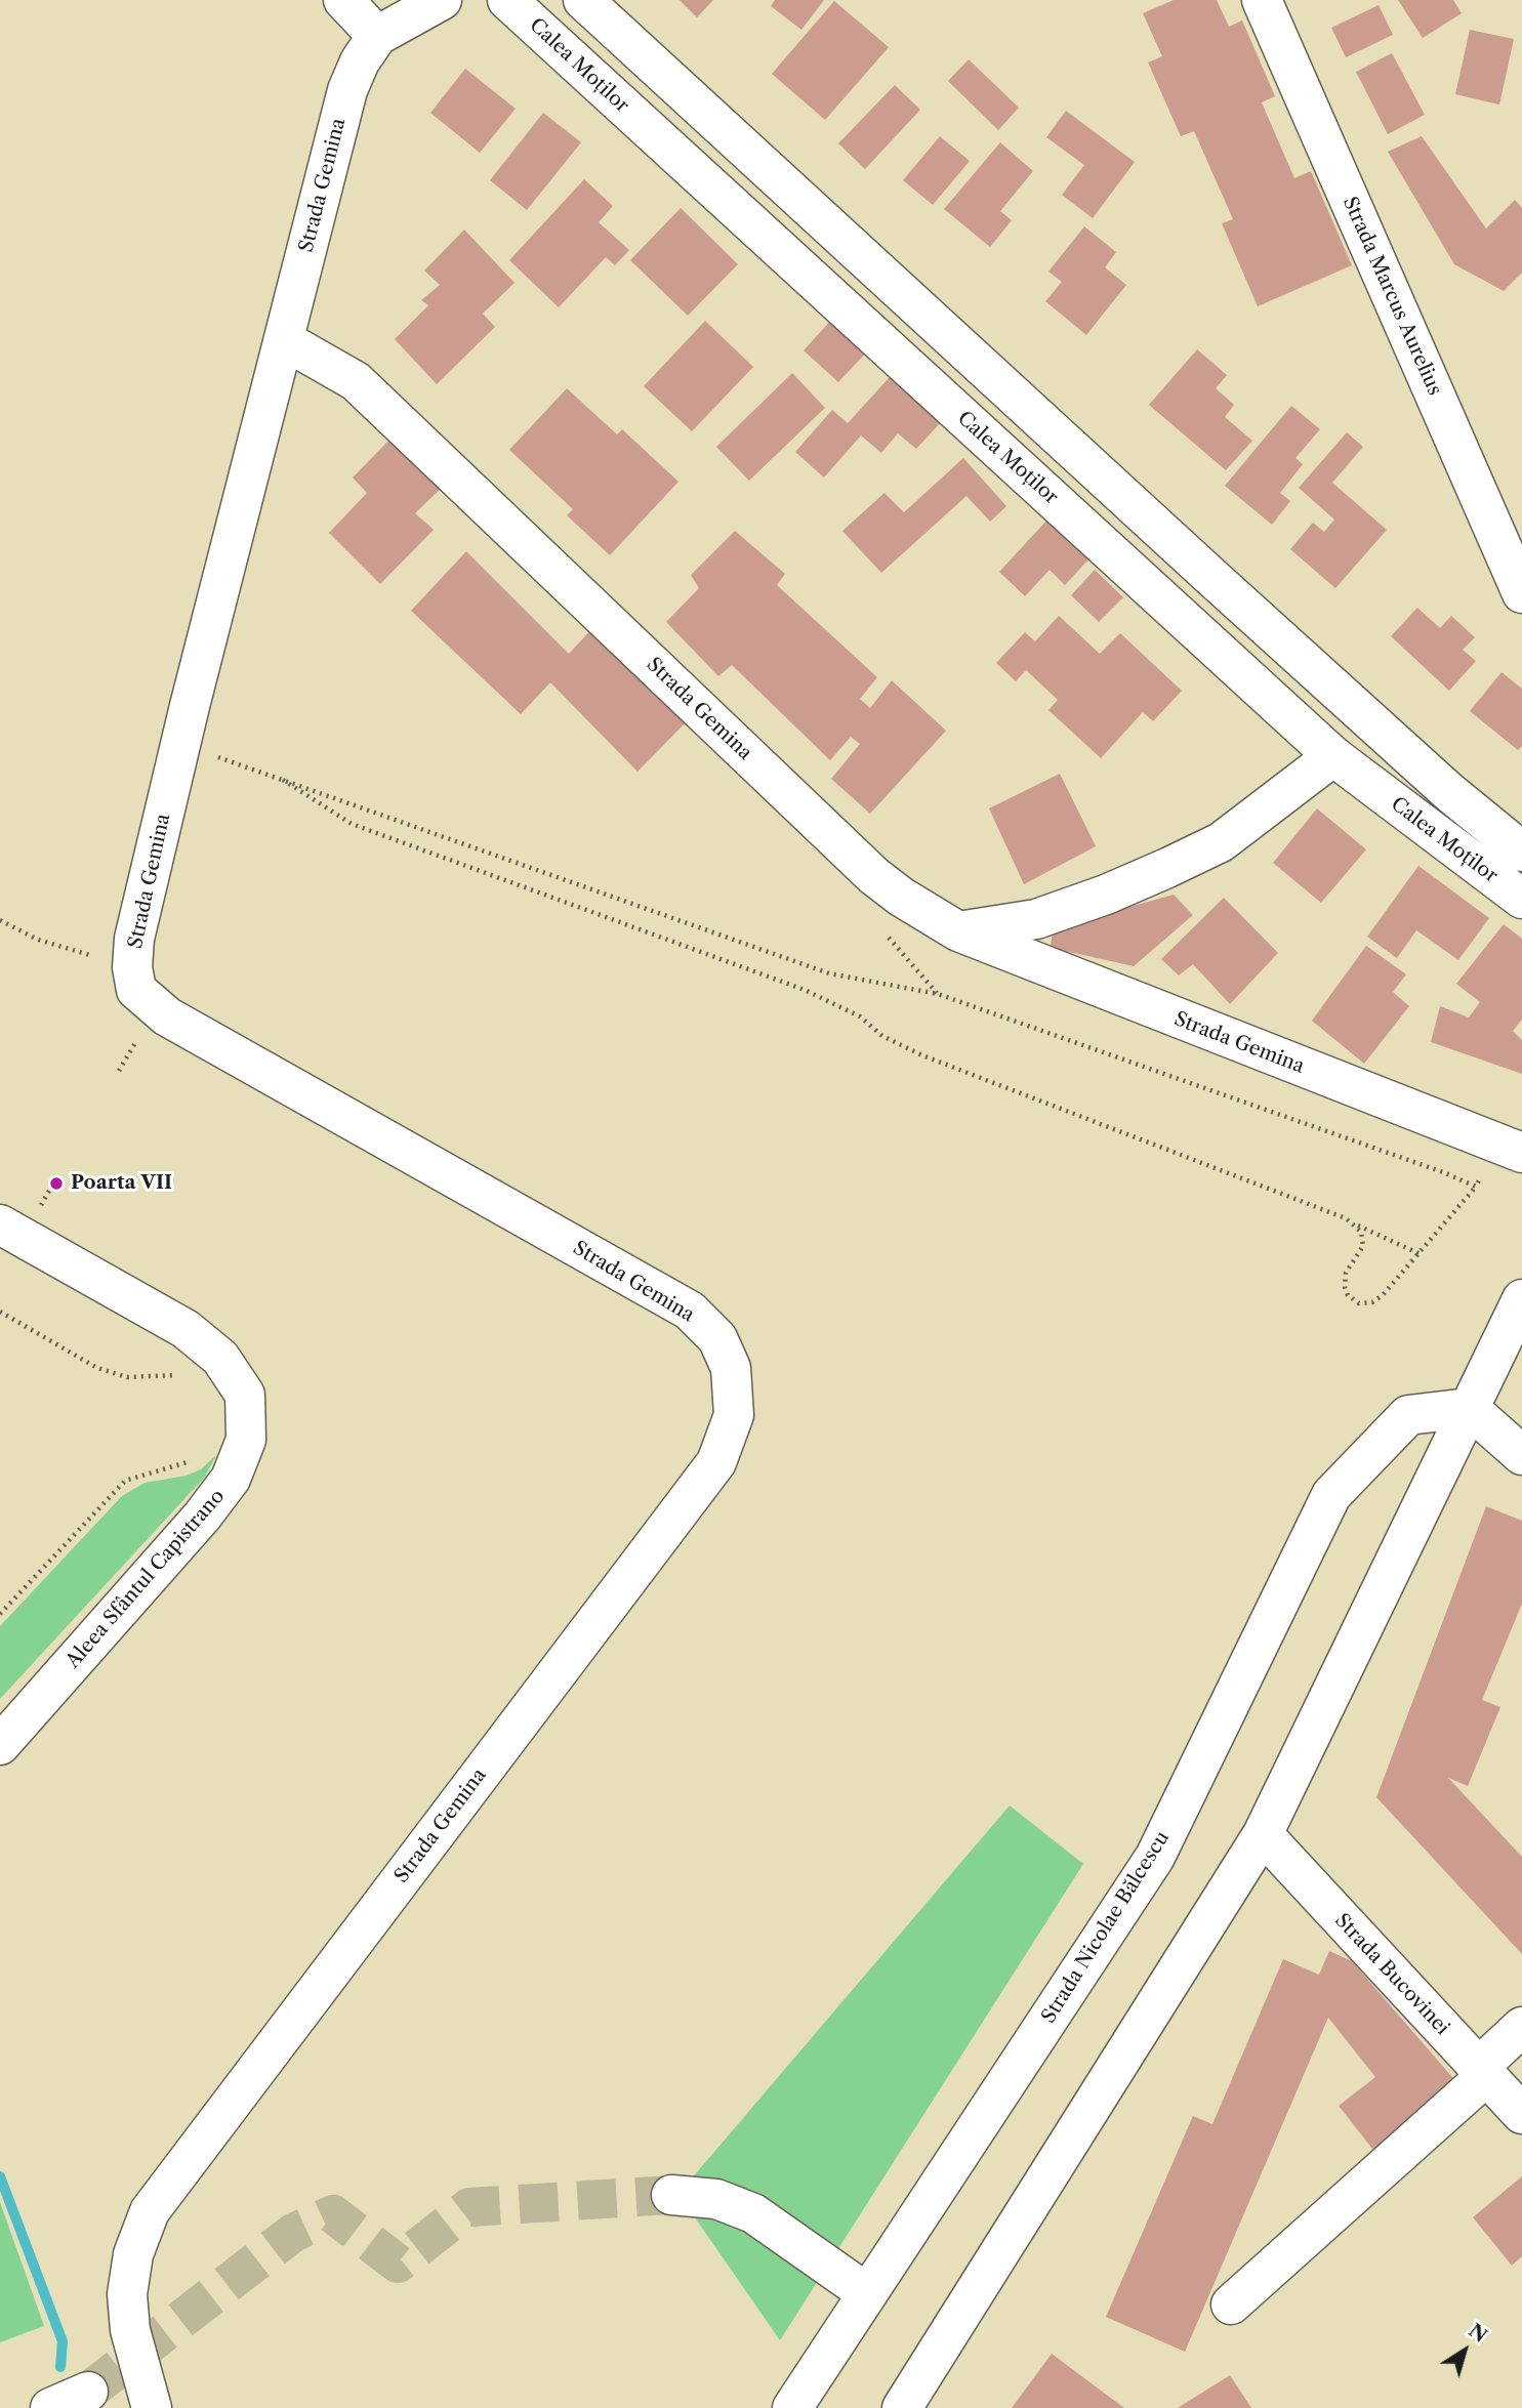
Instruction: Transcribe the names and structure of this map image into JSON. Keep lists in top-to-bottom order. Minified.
{"streets":{"street":["Calea Moților","Strada Gemina","Strada Marcus Aurelius","Aleea Sfântul Capistrano","Strada Nicolae Bălcescu","Strada Bucovinei"]},"places":["Poarta VII"],"north":"top right"}
